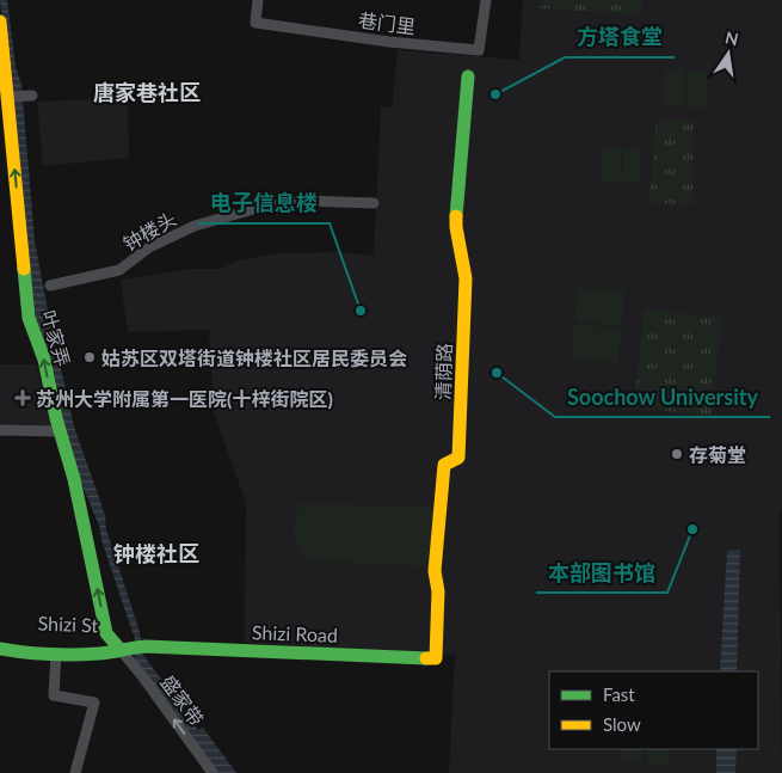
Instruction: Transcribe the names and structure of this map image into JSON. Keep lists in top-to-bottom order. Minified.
{"streets":{"street":["巷门里","钟楼头","叶家弄","清荫路","Shizi St","盛家带"]},"crossings":[["叶家弄","清荫路"],["叶家弄","Shizi St"],["叶家弄","盛家带"],["清荫路","Shizi St"],["清荫路","盛家带"],["Shizi St","盛家带"]],"one_way":["叶家弄","盛家带"],"districts":["唐家巷社区","钟楼社区"],"places":{"other":["方塔食堂","电子信息楼","姑苏区双塔街道钟楼社区居民委员会","Soochow University","存菊堂","本部图书馆"],"health":["苏州大学附属第一医院(十梓街院区)"]},"legend":["Fast","Slow"],"north":"top"}
